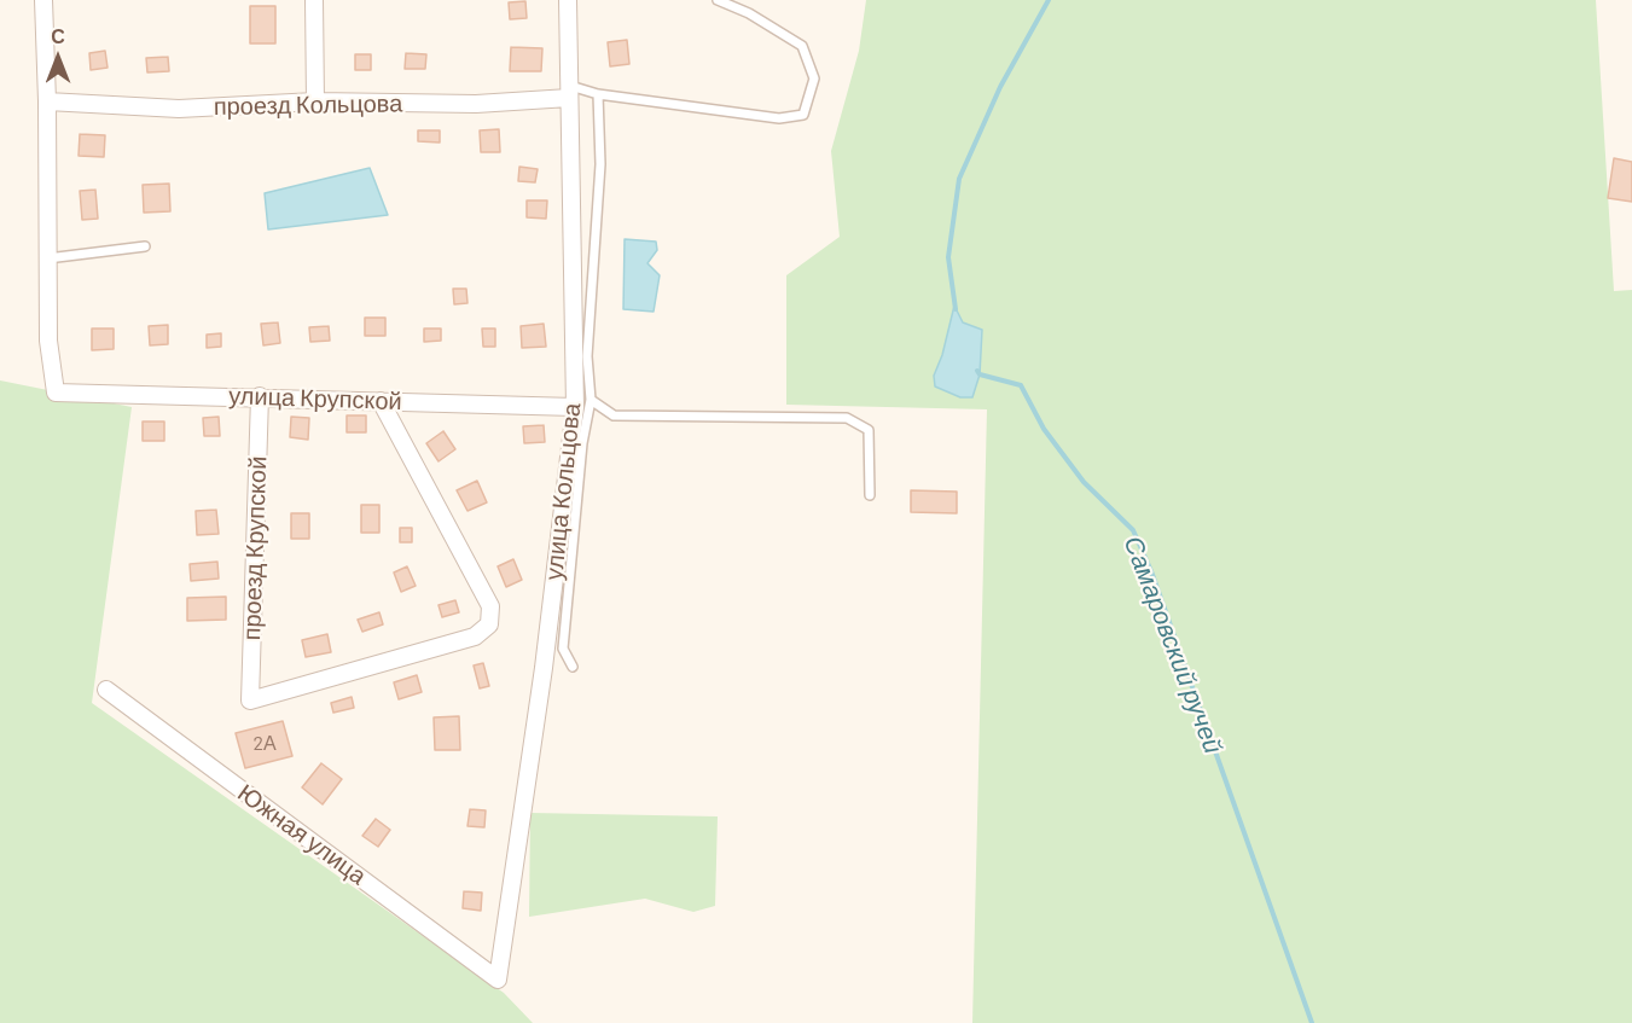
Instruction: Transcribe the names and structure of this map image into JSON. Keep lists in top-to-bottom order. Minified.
{"streets":{"street":["проезд Кольцова","улица Крупской","улица Кольцова","проезд Крупской","Южная улица"]},"crossings":[["проезд Кольцова","улица Кольцова"],["улица Крупской","улица Кольцова"],["улица Крупской","проезд Крупской"],["улица Кольцова","Южная улица"]],"water":["Самаровский ручей"],"house_numbers":["2А"],"north":"top"}
